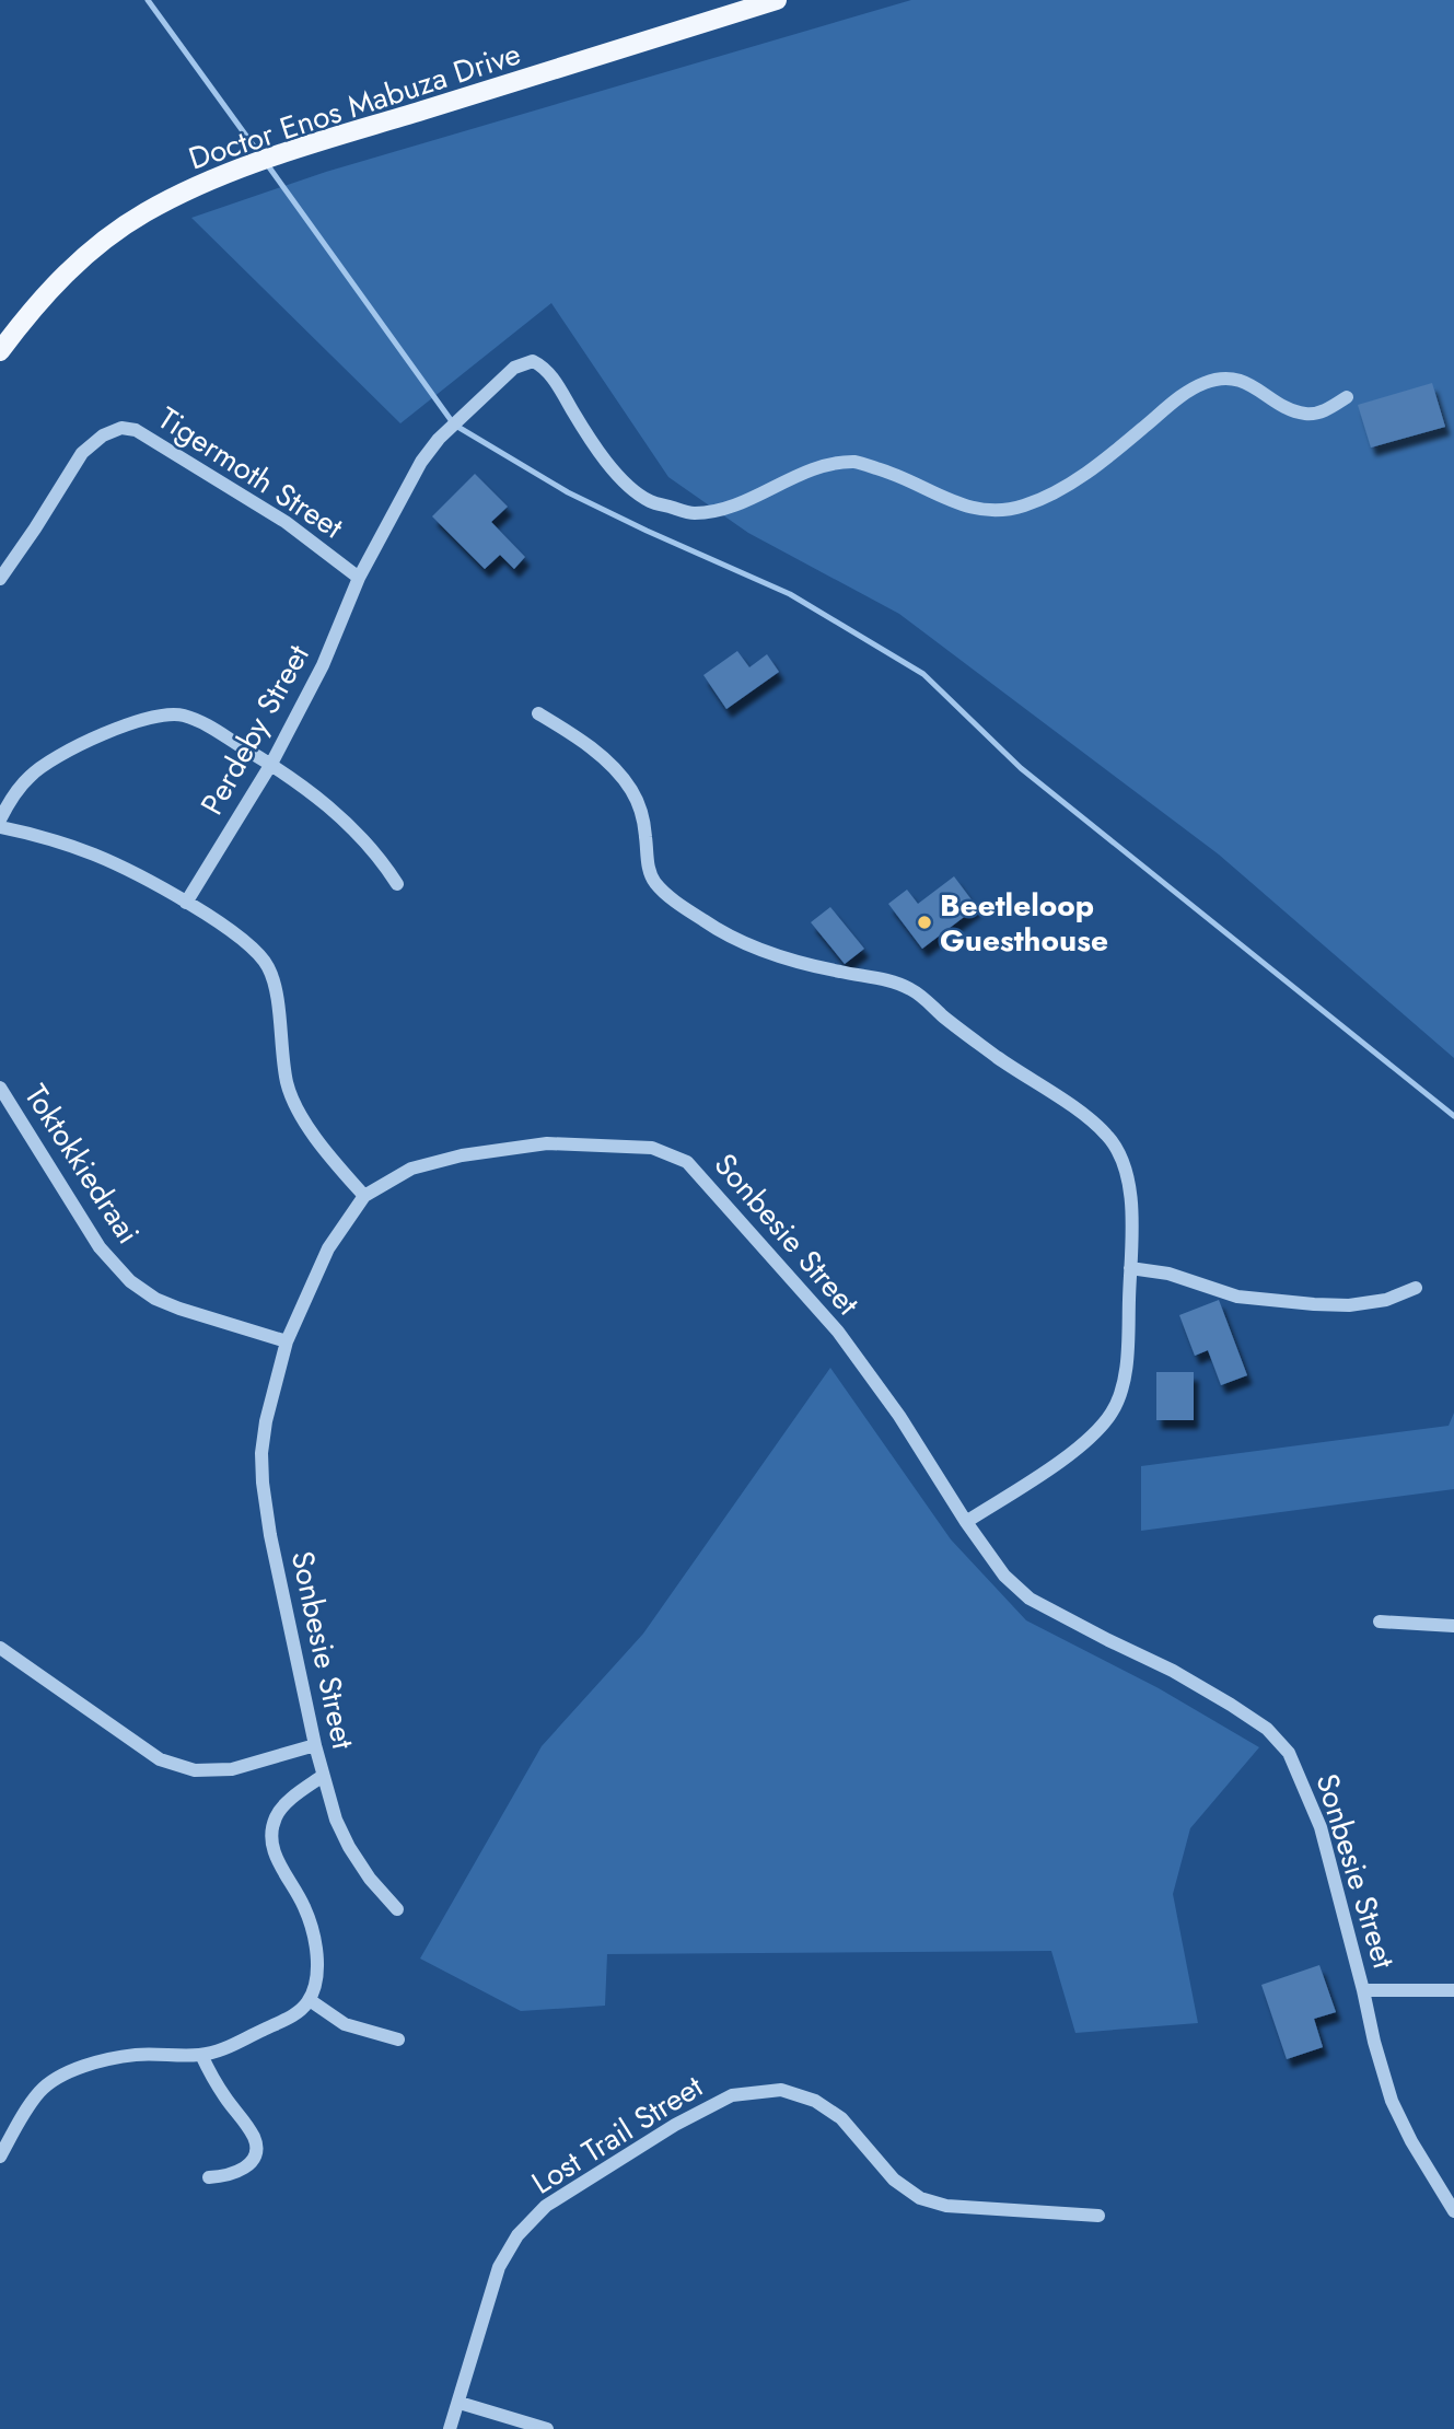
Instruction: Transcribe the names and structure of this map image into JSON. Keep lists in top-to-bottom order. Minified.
{"streets":{"main road":["Doctor Enos Mabuza Drive"],"street":["Tigermoth Street","Perdeby Street","Toktokkiedraai","Sonbesie Street","Lost Trail Street"]},"crossings":[["Tigermoth Street","Perdeby Street"],["Toktokkiedraai","Sonbesie Street"]],"places":["Beetleloop Guesthouse"]}
